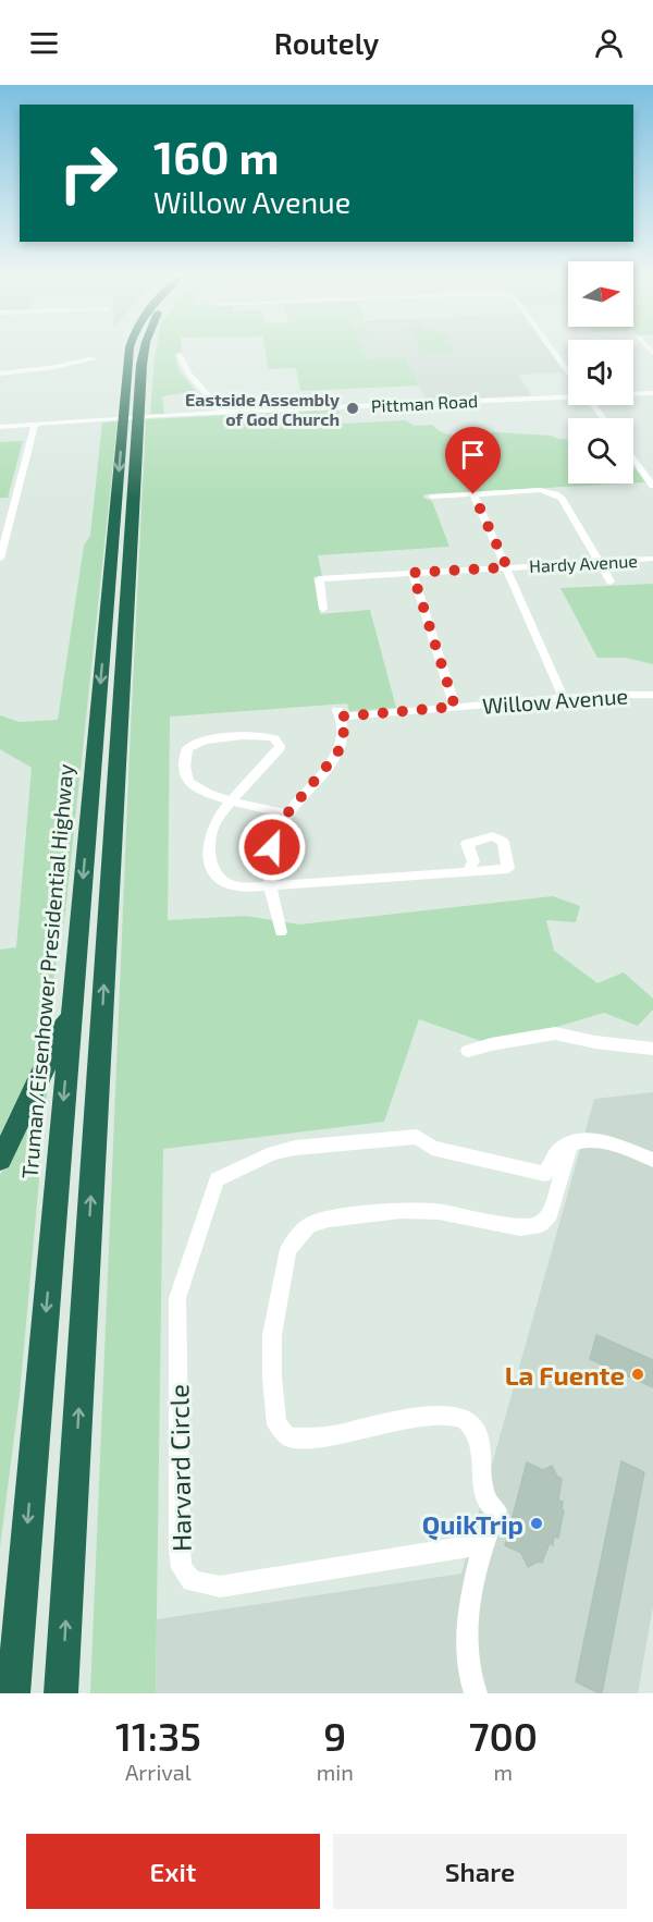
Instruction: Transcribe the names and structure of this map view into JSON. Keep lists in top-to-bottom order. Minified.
{"streets":{"highway":["Truman/Eisenhower Presidential Highway"],"street":["Pittman Road","Hardy Avenue","Willow Avenue","Harvard Circle"]},"places":["Eastside Assembly of God Church","La Fuente","QuikTrip"],"north":"right","page":{"header":"Routely","turn":["160 m","Willow Avenue"],"eta":["11:35","Arrival","9","min","700","m"],"buttons":["Exit","Share"]}}
